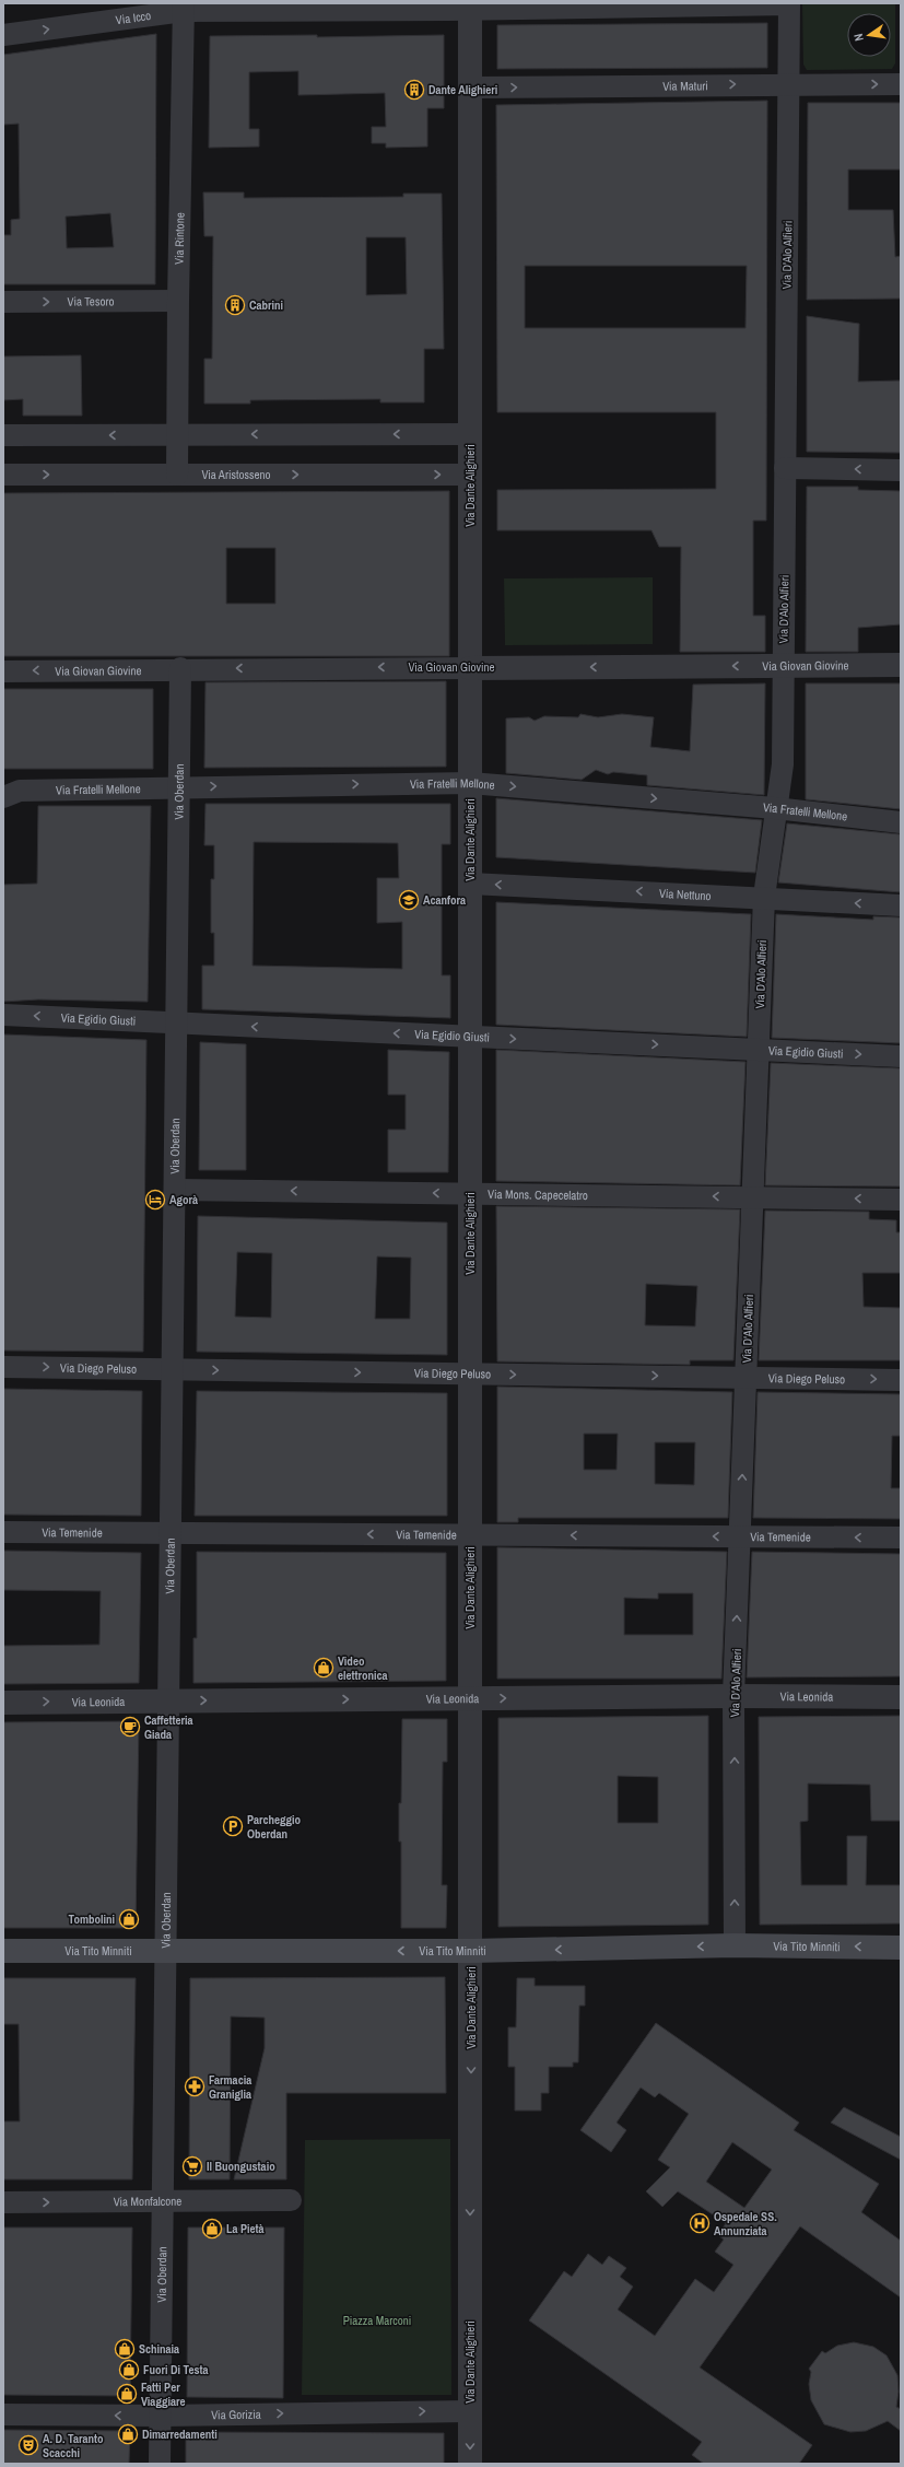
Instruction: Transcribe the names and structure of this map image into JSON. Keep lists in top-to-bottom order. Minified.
{"streets":{"main road":["Via Tito Minniti"],"street":["Via Icco","Via Maturi","Via Rintone","Via D'Alo Alfieri","Via Tesoro","Via Aristosseno","Via Dante Alighieri","Via Giovan Giovine","Via Fratelli Mellone","Via Oberdan","Via Nettuno","Via Egidio Giusti","Via Mons. Capecelatro","Via Diego Peluso","Via Temenide","Via Leonida","Via Monfalcone","Via Gorizia"]},"crossings":[["Via Icco","Via Rintone"],["Via Icco","Via D'Alo Alfieri"],["Via Icco","Via Dante Alighieri"],["Via Maturi","Via D'Alo Alfieri"],["Via Maturi","Via Dante Alighieri"],["Via Rintone","Via Tesoro"],["Via Rintone","Via Aristosseno"],["Via D'Alo Alfieri","Via Giovan Giovine"],["Via D'Alo Alfieri","Via Fratelli Mellone"],["Via D'Alo Alfieri","Via Nettuno"],["Via D'Alo Alfieri","Via Egidio Giusti"],["Via D'Alo Alfieri","Via Mons. Capecelatro"],["Via D'Alo Alfieri","Via Diego Peluso"],["Via D'Alo Alfieri","Via Temenide"],["Via D'Alo Alfieri","Via Leonida"],["Via D'Alo Alfieri","Via Tito Minniti"],["Via Aristosseno","Via Dante Alighieri"],["Via Dante Alighieri","Via Giovan Giovine"],["Via Dante Alighieri","Via Fratelli Mellone"],["Via Dante Alighieri","Via Nettuno"],["Via Dante Alighieri","Via Egidio Giusti"],["Via Dante Alighieri","Via Mons. Capecelatro"],["Via Dante Alighieri","Via Diego Peluso"],["Via Dante Alighieri","Via Temenide"],["Via Dante Alighieri","Via Leonida"],["Via Dante Alighieri","Via Tito Minniti"],["Via Dante Alighieri","Via Gorizia"],["Via Giovan Giovine","Via Oberdan"],["Via Fratelli Mellone","Via Oberdan"],["Via Oberdan","Via Egidio Giusti"],["Via Oberdan","Via Mons. Capecelatro"],["Via Oberdan","Via Diego Peluso"],["Via Oberdan","Via Temenide"],["Via Oberdan","Via Leonida"],["Via Oberdan","Via Tito Minniti"],["Via Oberdan","Via Monfalcone"],["Via Oberdan","Via Gorizia"]],"one_way":["Via Maturi","Via Giovan Giovine","Via Fratelli Mellone","Via Nettuno","Via Mons. Capecelatro","Via Diego Peluso","Via Temenide","Via Leonida","Via Tito Minniti","Via Monfalcone"],"parks":["Piazza Marconi"],"places":{"building":["Dante Alighieri","Cabrini"],"school or university":["Acanfora"],"hotel":["Agorà"],"shop":["Video elettronica","Tombolini","La Pietà","Schinaia","Fuori Di Testa","Fatti Per Viaggiare","Dimarredamenti"],"cafe":["Caffetteria Giada"],"parking":["Parcheggio Oberdan"],"pharmacy":["Farmacia Graniglia"],"supermarket":["Il Buongustaio"],"hospital":["Ospedale SS. Annunziata"],"theatre":["A. D. Taranto Scacchi"]},"north":"left"}
